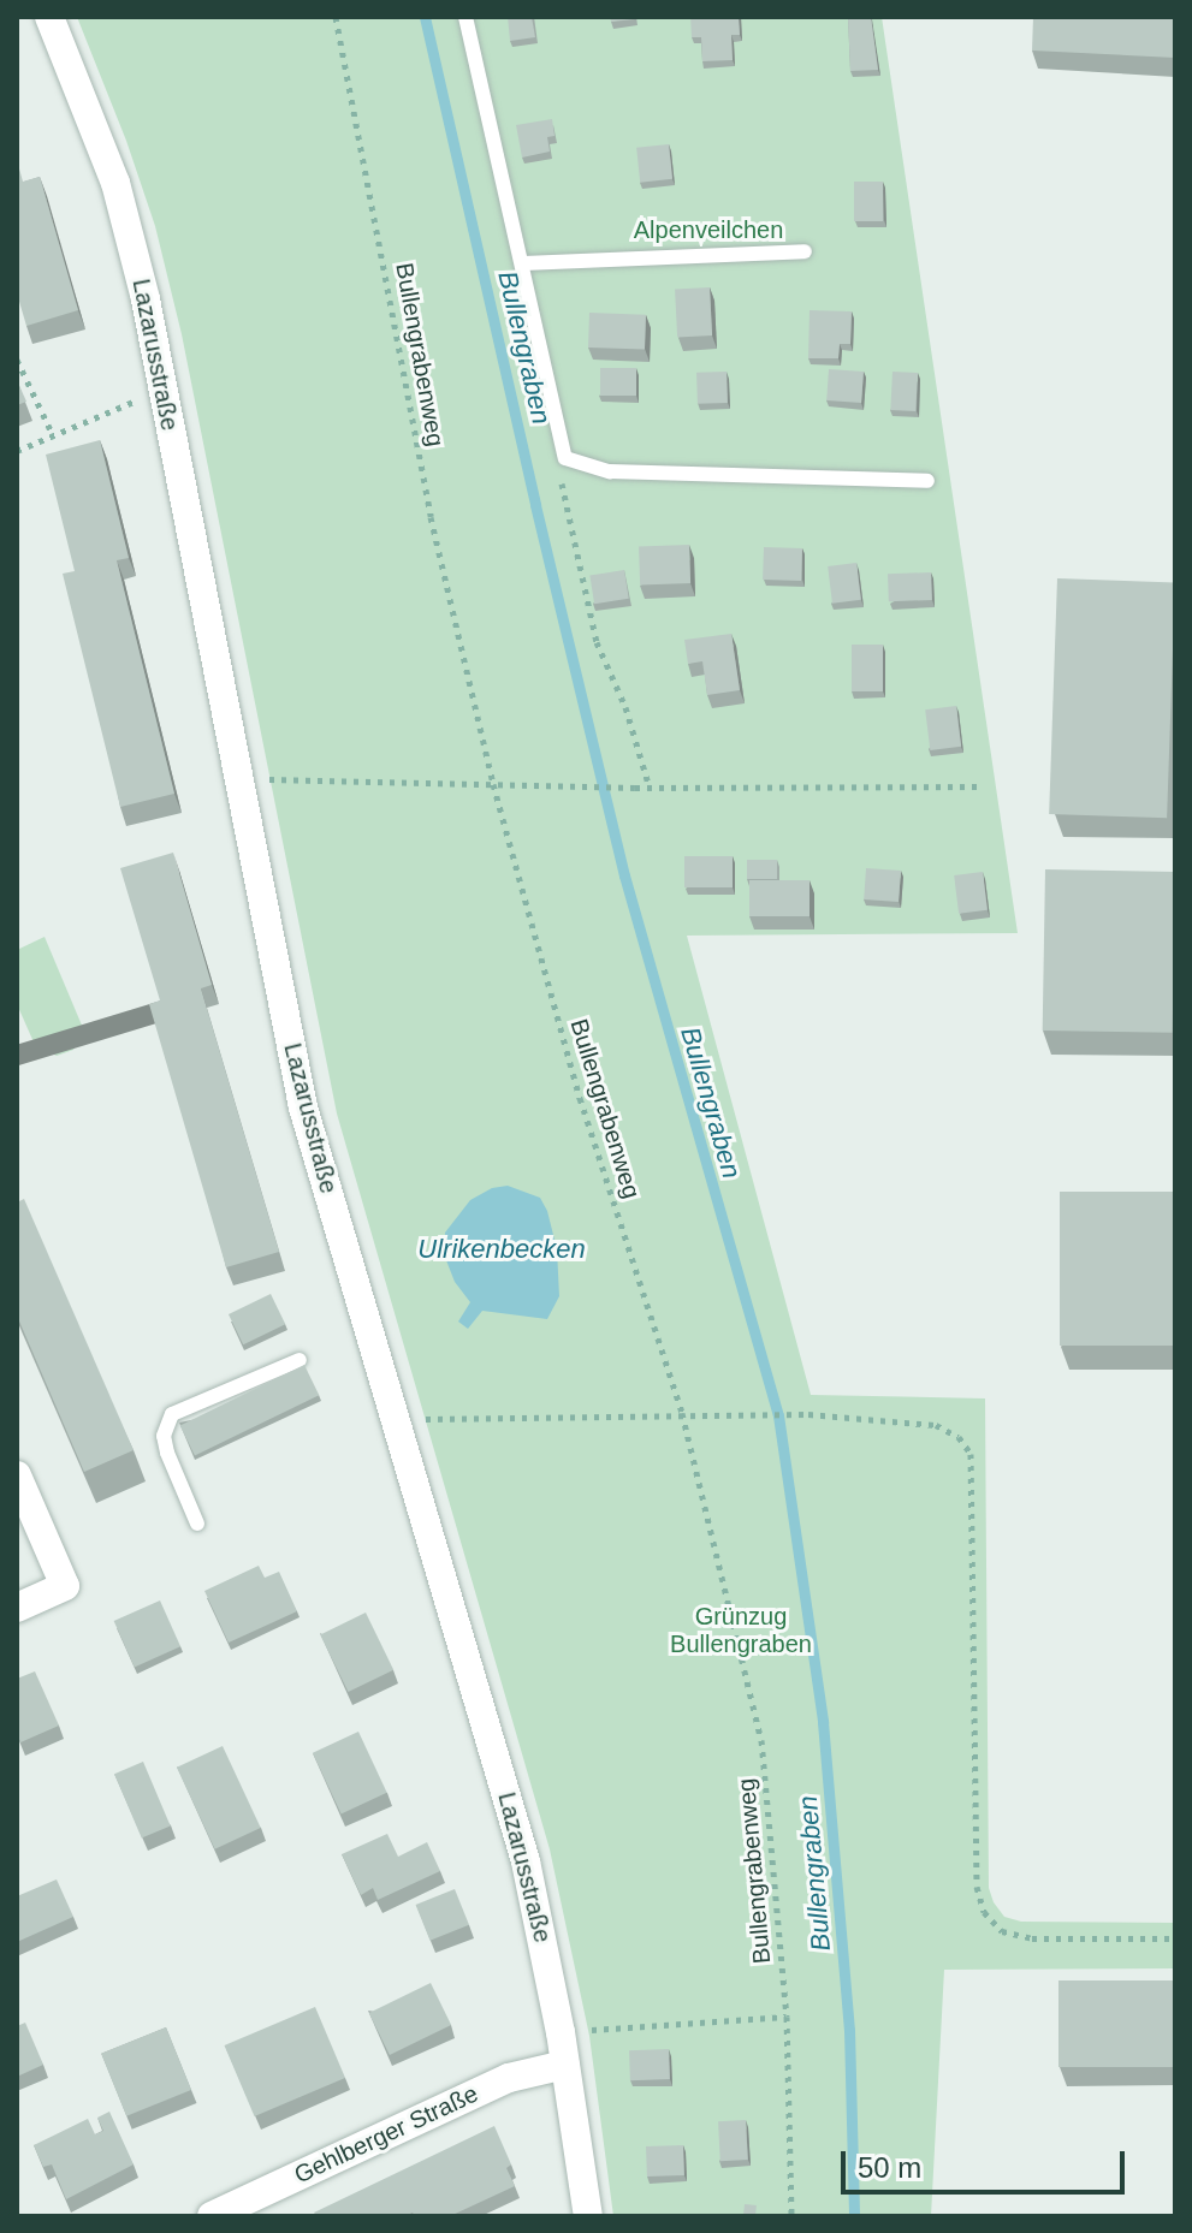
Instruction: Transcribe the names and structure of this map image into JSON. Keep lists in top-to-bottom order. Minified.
{"streets":{"street":["Lazarusstraße","Gehlberger Straße"],"path":["Bullengrabenweg"]},"crossings":[["Lazarusstraße","Gehlberger Straße"]],"water":["Bullengraben","Ulrikenbecken"],"parks":["Alpenveilchen","Grünzug Bullengraben"],"scale_bar":"50 m"}
